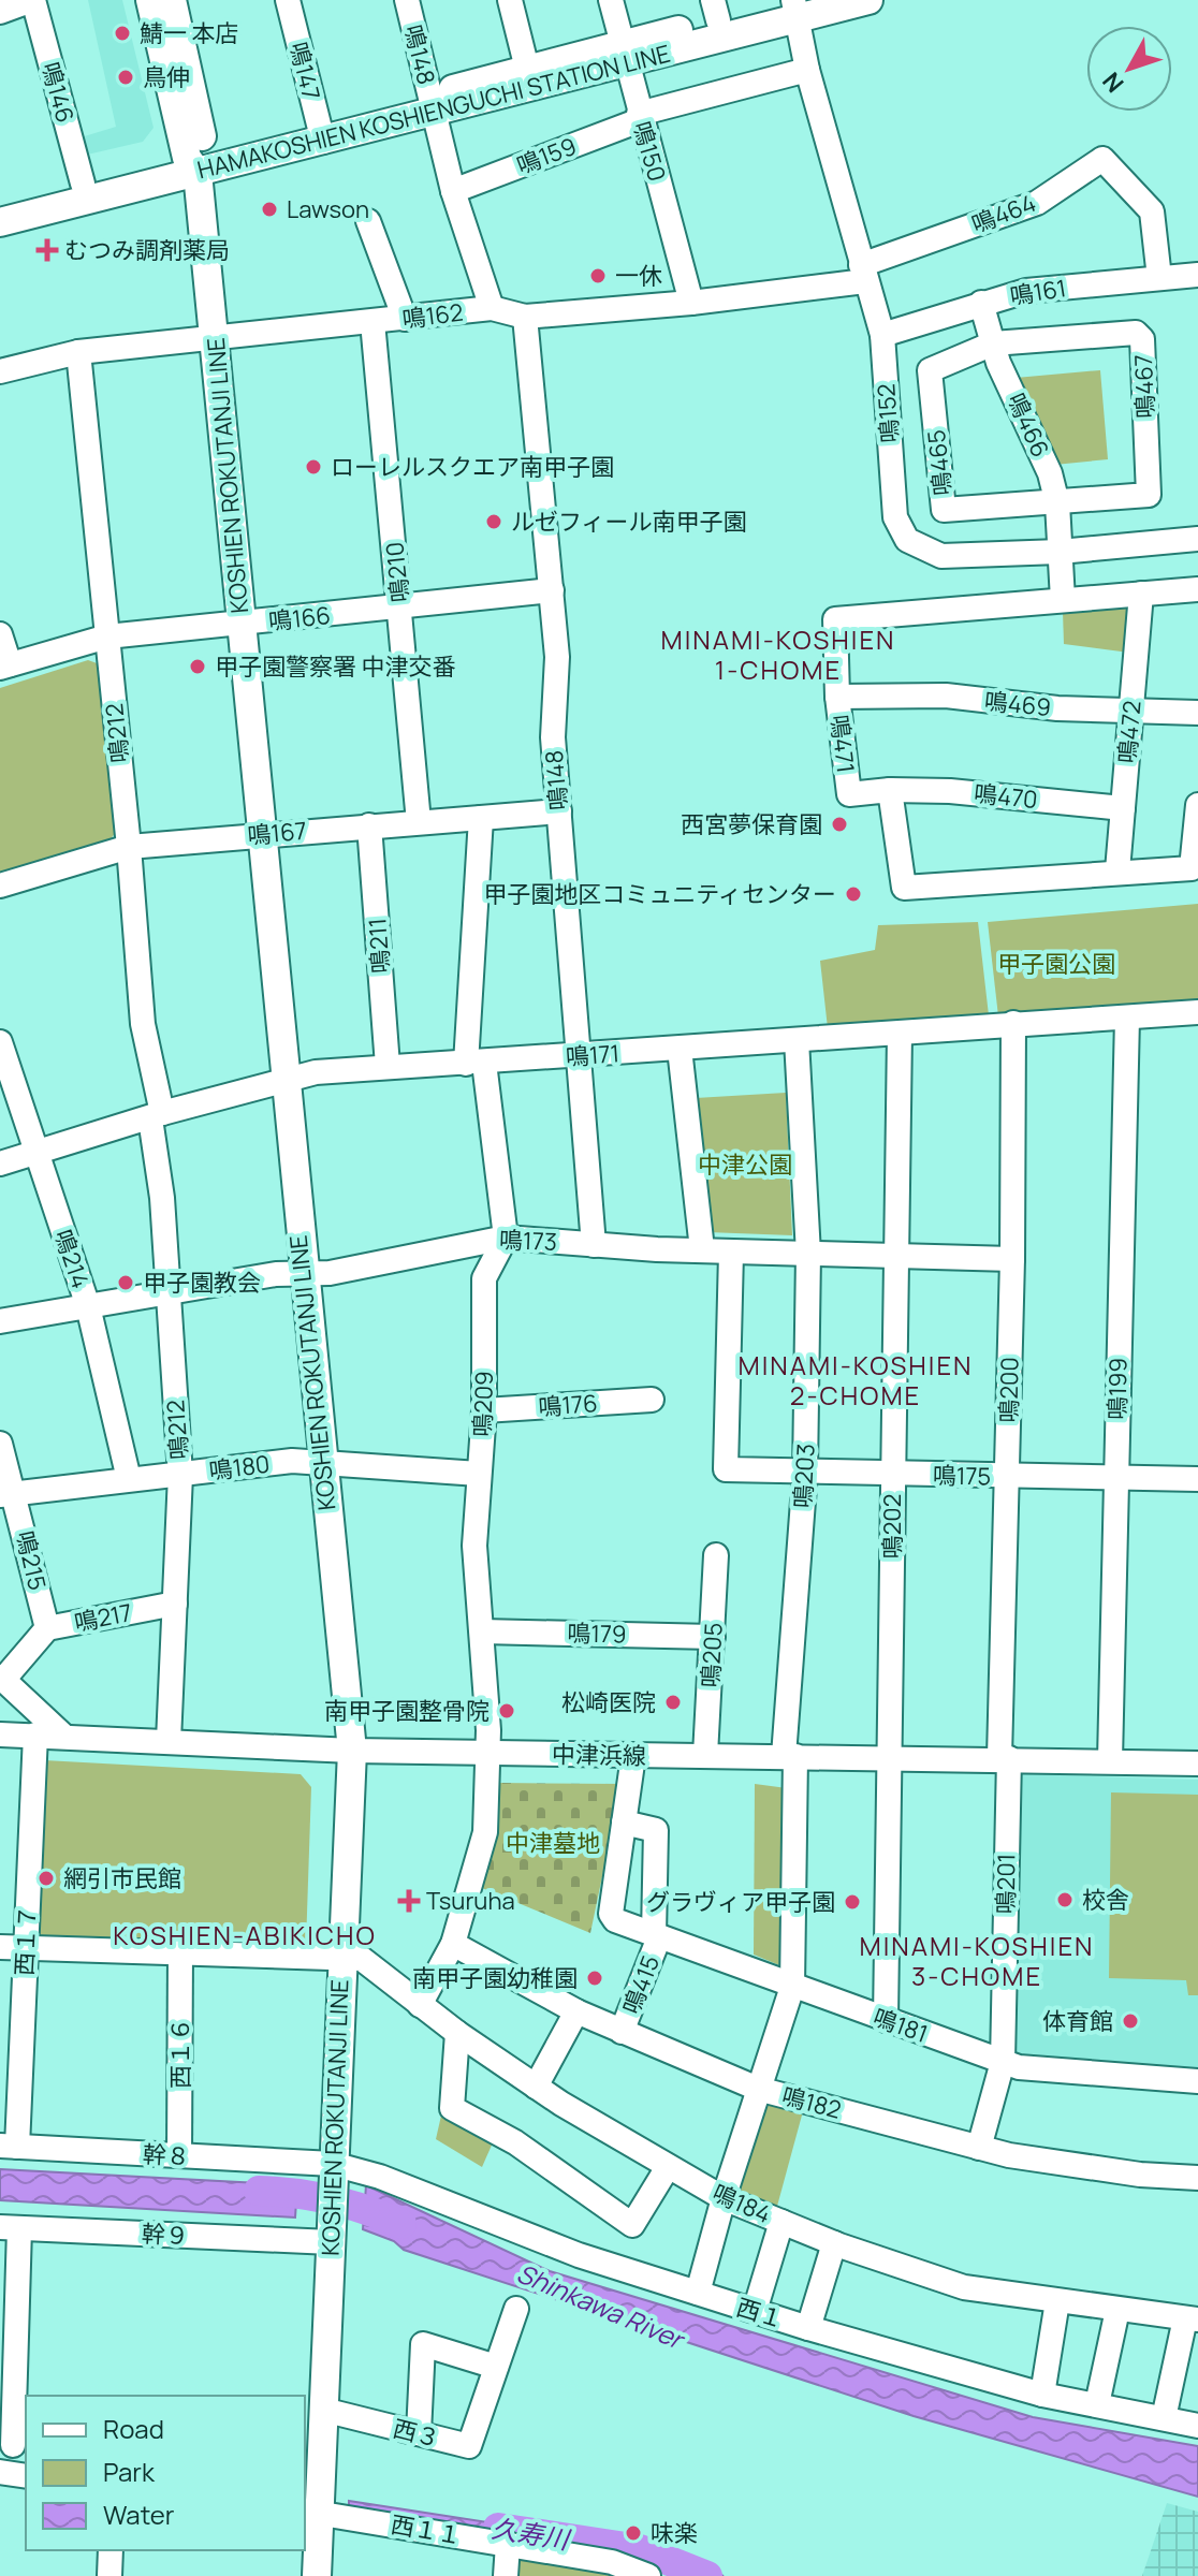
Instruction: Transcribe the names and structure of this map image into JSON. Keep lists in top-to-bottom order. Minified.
{"streets":{"main road":["HAMAKOSHIEN KOSHIENGUCHI STATION LINE","KOSHIEN ROKUTANJI LINE"],"street":["鳴148","鳴147","鳴146","鳴150","鳴159","鳴464","鳴161","鳴162","鳴467","鳴152","鳴466","鳴465","鳴210","鳴166","鳴469","鳴472","鳴212","鳴471","鳴470","鳴167","鳴211","鳴171","鳴173","鳴214","鳴199","鳴200","鳴209","鳴176","鳴180","鳴203","鳴175","鳴202","鳴215","鳴217","鳴179","鳴205","中津浜線","鳴201","西１７","鳴415","鳴181","西１６","鳴182","幹８","鳴184","幹９","西１","西３","西１１"]},"crossings":[["鳴148","HAMAKOSHIEN KOSHIENGUCHI STATION LINE"],["鳴148","鳴159"],["鳴148","鳴162"],["鳴148","鳴166"],["鳴148","鳴167"],["鳴148","鳴171"],["鳴148","鳴173"],["鳴147","HAMAKOSHIEN KOSHIENGUCHI STATION LINE"],["鳴146","HAMAKOSHIEN KOSHIENGUCHI STATION LINE"],["HAMAKOSHIEN KOSHIENGUCHI STATION LINE","鳴150"],["HAMAKOSHIEN KOSHIENGUCHI STATION LINE","鳴152"],["HAMAKOSHIEN KOSHIENGUCHI STATION LINE","KOSHIEN ROKUTANJI LINE"],["鳴150","鳴159"],["鳴150","鳴162"],["鳴159","鳴152"],["鳴464","鳴161"],["鳴464","鳴162"],["鳴464","鳴152"],["鳴161","鳴152"],["鳴161","鳴466"],["鳴162","鳴152"],["鳴162","KOSHIEN ROKUTANJI LINE"],["鳴162","鳴210"],["鳴162","鳴212"],["鳴467","鳴466"],["鳴467","鳴465"],["鳴152","鳴466"],["鳴466","鳴465"],["KOSHIEN ROKUTANJI LINE","鳴166"],["KOSHIEN ROKUTANJI LINE","鳴167"],["KOSHIEN ROKUTANJI LINE","鳴171"],["KOSHIEN ROKUTANJI LINE","鳴173"],["KOSHIEN ROKUTANJI LINE","鳴180"],["KOSHIEN ROKUTANJI LINE","中津浜線"],["KOSHIEN ROKUTANJI LINE","幹８"],["KOSHIEN ROKUTANJI LINE","鳴184"],["KOSHIEN ROKUTANJI LINE","幹９"],["KOSHIEN ROKUTANJI LINE","西１"],["KOSHIEN ROKUTANJI LINE","西３"],["KOSHIEN ROKUTANJI LINE","西１１"],["鳴210","鳴166"],["鳴210","鳴167"],["鳴166","鳴212"],["鳴469","鳴472"],["鳴469","鳴471"],["鳴472","鳴471"],["鳴472","鳴470"],["鳴212","鳴167"],["鳴212","鳴171"],["鳴212","鳴173"],["鳴212","鳴180"],["鳴212","鳴217"],["鳴212","中津浜線"],["鳴471","鳴470"],["鳴167","鳴211"],["鳴211","鳴171"],["鳴171","鳴214"],["鳴171","鳴199"],["鳴171","鳴200"],["鳴171","鳴203"],["鳴171","鳴202"],["鳴173","鳴214"],["鳴173","鳴200"],["鳴173","鳴209"],["鳴173","鳴203"],["鳴173","鳴175"],["鳴173","鳴202"],["鳴214","鳴180"],["鳴199","鳴175"],["鳴199","中津浜線"],["鳴200","鳴175"],["鳴200","中津浜線"],["鳴200","鳴201"],["鳴209","鳴176"],["鳴209","鳴180"],["鳴209","鳴179"],["鳴209","中津浜線"],["鳴209","鳴182"],["鳴209","鳴184"],["鳴180","鳴215"],["鳴203","鳴175"],["鳴203","中津浜線"],["鳴203","鳴181"],["鳴203","鳴182"],["鳴203","鳴184"],["鳴203","西１"],["鳴175","鳴202"],["鳴202","中津浜線"],["鳴202","鳴181"],["鳴215","鳴217"],["鳴179","鳴205"],["鳴205","中津浜線"],["中津浜線","鳴201"],["中津浜線","西１７"],["鳴201","鳴181"],["鳴201","鳴182"],["西１７","幹８"],["鳴415","鳴181"],["鳴415","鳴182"],["西１６","幹８"],["幹８","西１"]],"districts":["MINAMI-KOSHIEN 1-CHOME","MINAMI-KOSHIEN 2-CHOME","KOSHIEN-ABIKICHO","MINAMI-KOSHIEN 3-CHOME"],"water":["Shinkawa River","久寿川"],"parks":["甲子園公園","中津公園","中津墓地"],"places":{"other":["鯖一 本店","鳥伸","Lawson","一休","ローレルスクエア南甲子園","ルゼフィール南甲子園","甲子園警察署 中津交番","西宮夢保育園","甲子園地区コミュニティセンター","甲子園教会","松崎医院","南甲子園整骨院","網引市民館","校舎","グラヴィア甲子園","南甲子園幼稚園","体育館","味楽"],"health":["むつみ調剤薬局","Tsuruha"]},"legend":["Road","Park","Water"],"north":"bottom left"}
